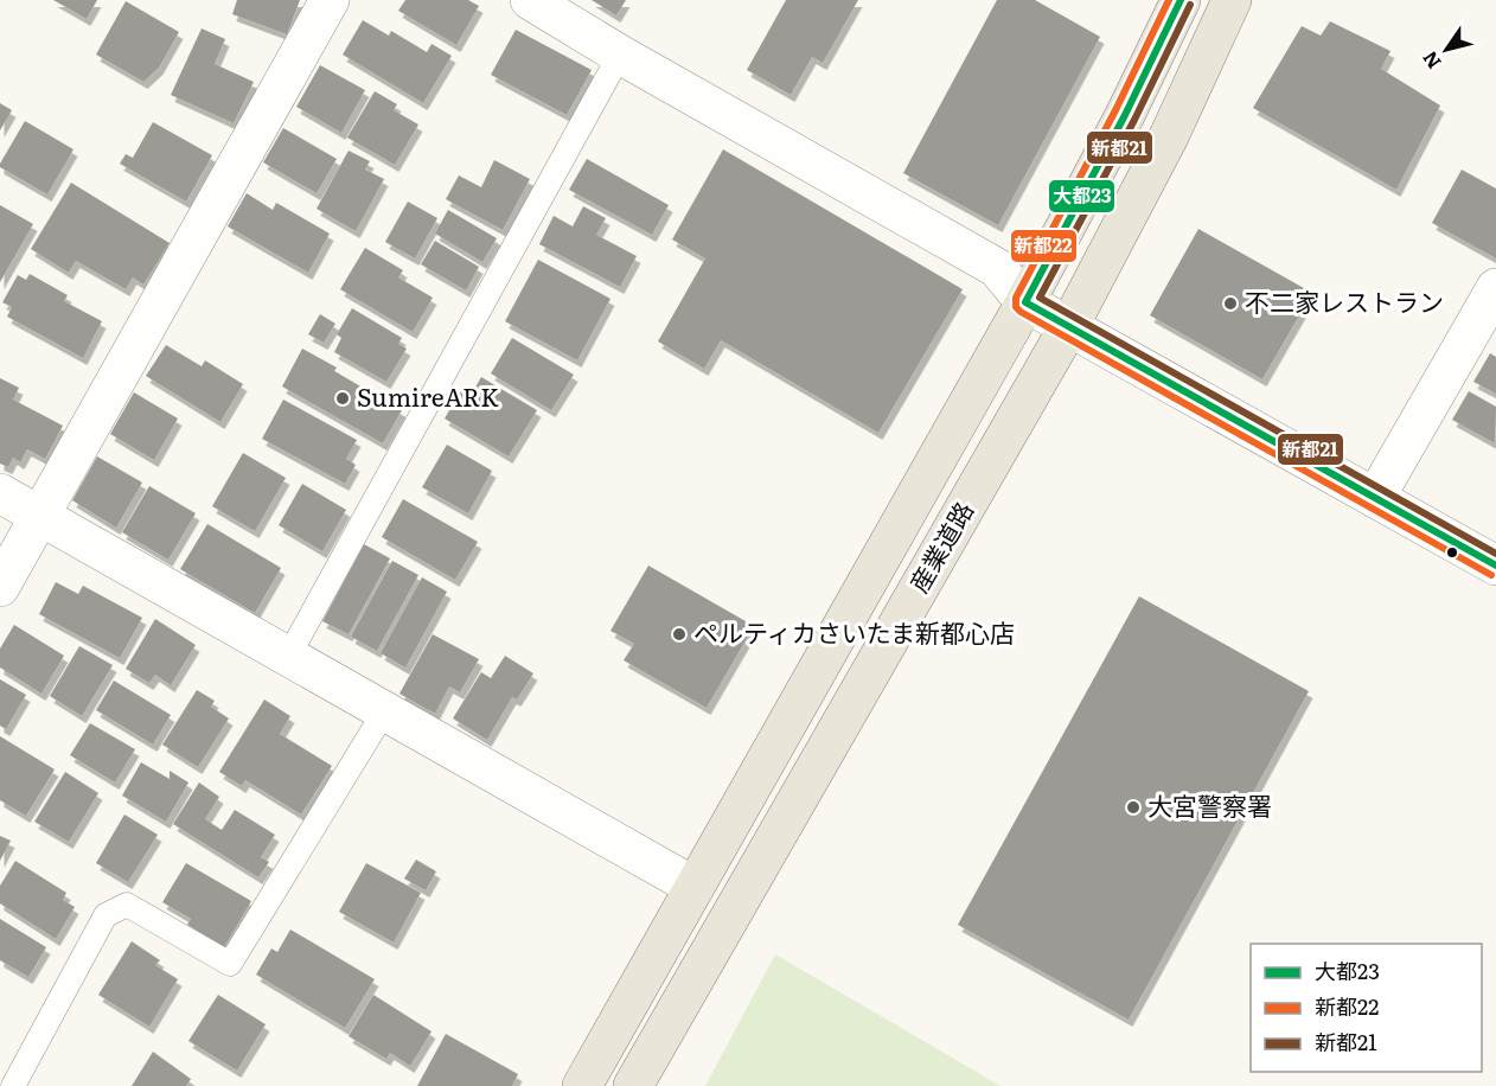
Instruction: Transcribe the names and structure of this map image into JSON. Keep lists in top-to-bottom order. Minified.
{"streets":{"main road":["産業道路"]},"places":["不二家レストラン","SumireARK","ペルティカさいたま新都心店","大宮警察署"],"lines":["transit line 大都23","transit line 新都22","transit line 新都21"],"legend":["大都23","新都22","新都21"],"north":"bottom left"}
